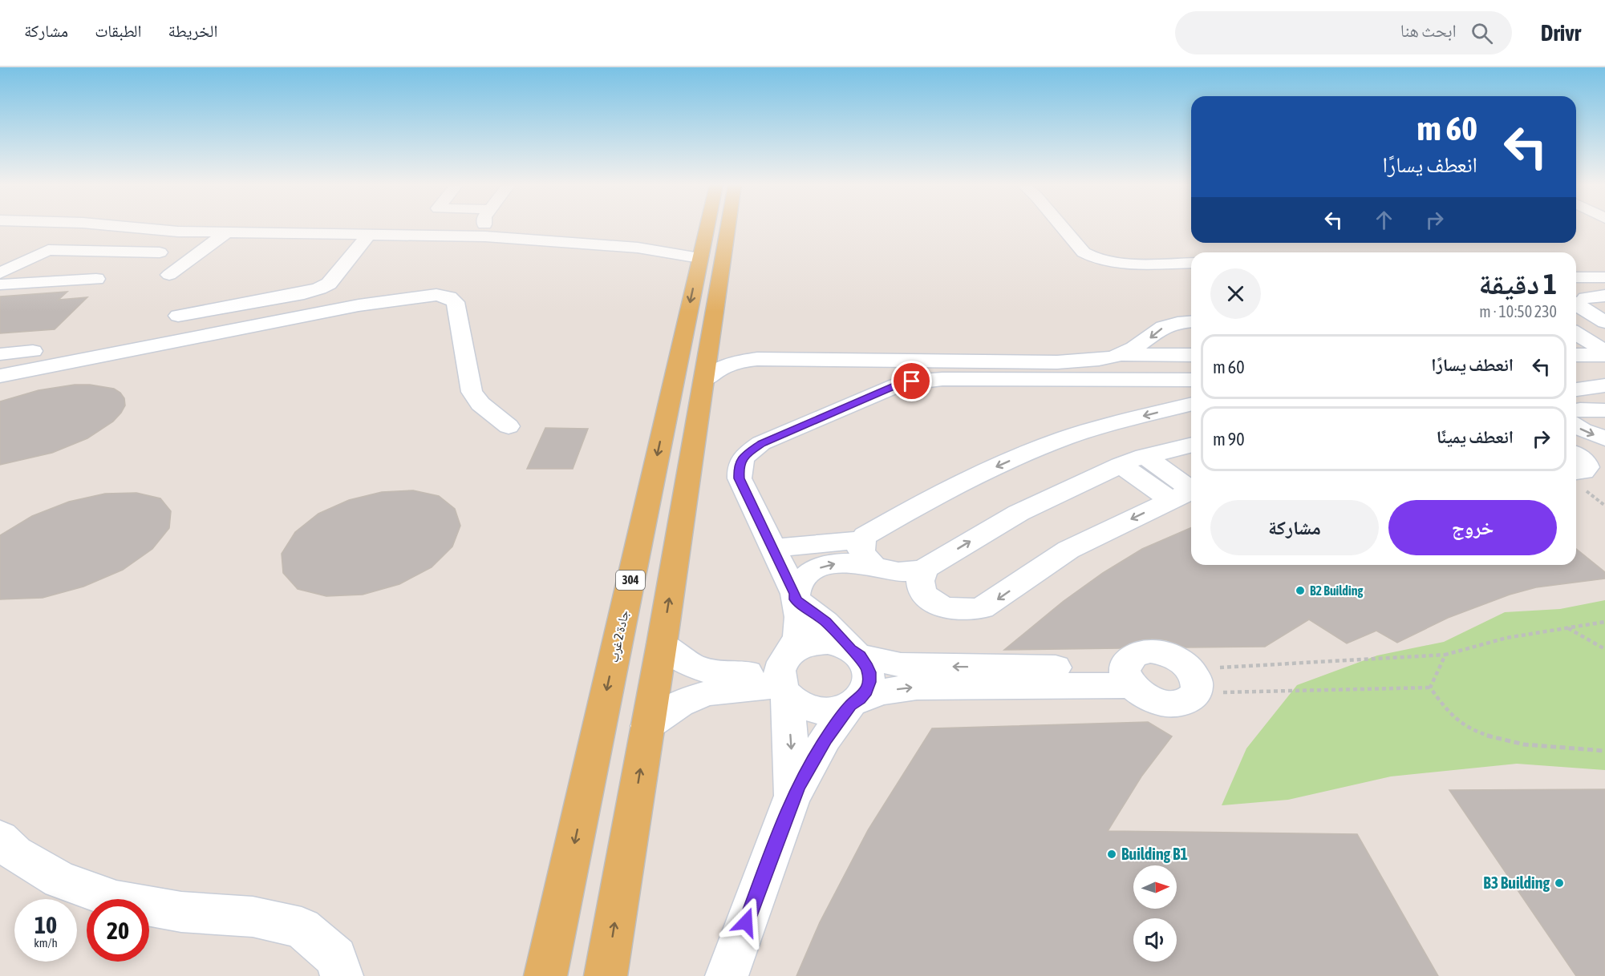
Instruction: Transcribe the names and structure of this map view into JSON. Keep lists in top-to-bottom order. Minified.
{"streets":{"main road":["304","جادة 2 غرب"]},"places":["B2 Building","Building B1","B3 Building"],"north":"right","page":{"header":"Drivr","search":"ابحث هنا","nav":["الخريطة","الطبقات","مشاركة"],"turn":["60 m","انعطف يسارًا"],"heading":["1 دقيقة","230 m · 10:50"],"list":[{"name":"انعطف يسارًا","value":"60 m"},{"name":"انعطف يمينًا","value":"90 m"}],"buttons":["خروج","مشاركة"],"speed":"10 km/h","limit":"20"}}
